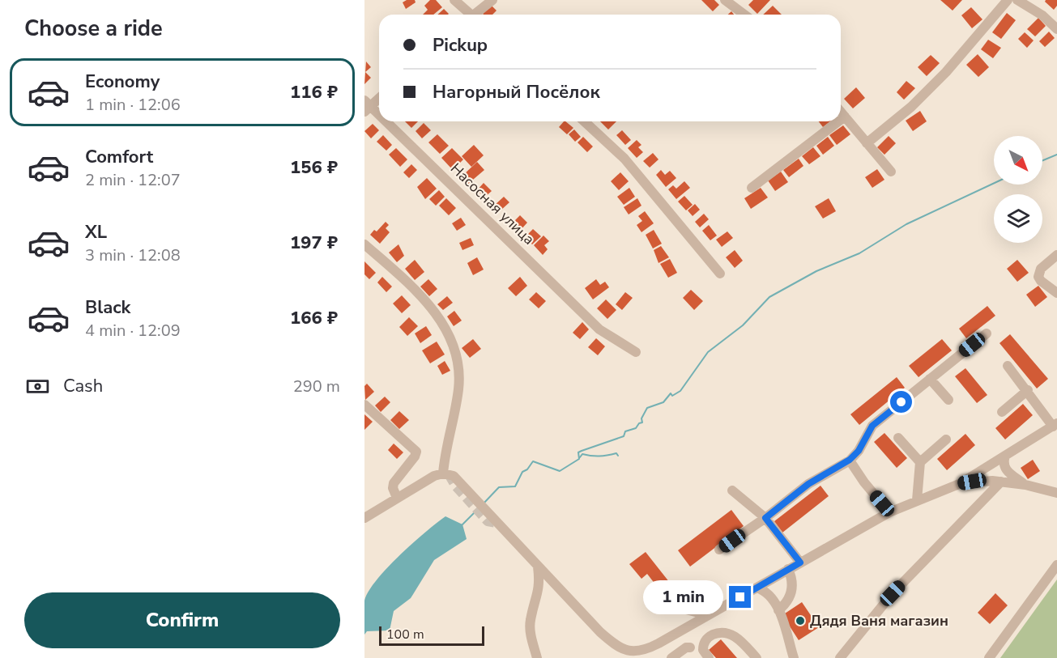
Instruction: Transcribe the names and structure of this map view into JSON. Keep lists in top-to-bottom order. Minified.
{"streets":{"street":["Насосная улица"]},"places":["Дядя Ваня магазин"],"scale_bar":"100 m","north":"bottom right","page":{"heading":"Choose a ride","banner":["Pickup","Нагорный Посёлок"],"list":[{"name":"Economy","note":"1 min · 12:06","value":"116 ₽"},{"name":"Comfort","note":"2 min · 12:07","value":"156 ₽"},{"name":"XL","note":"3 min · 12:08","value":"197 ₽"},{"name":"Black","note":"4 min · 12:09","value":"166 ₽"}],"pay":["Cash","290 m"],"bubble":"1 min","buttons":"Confirm","scale":"100 m"}}
